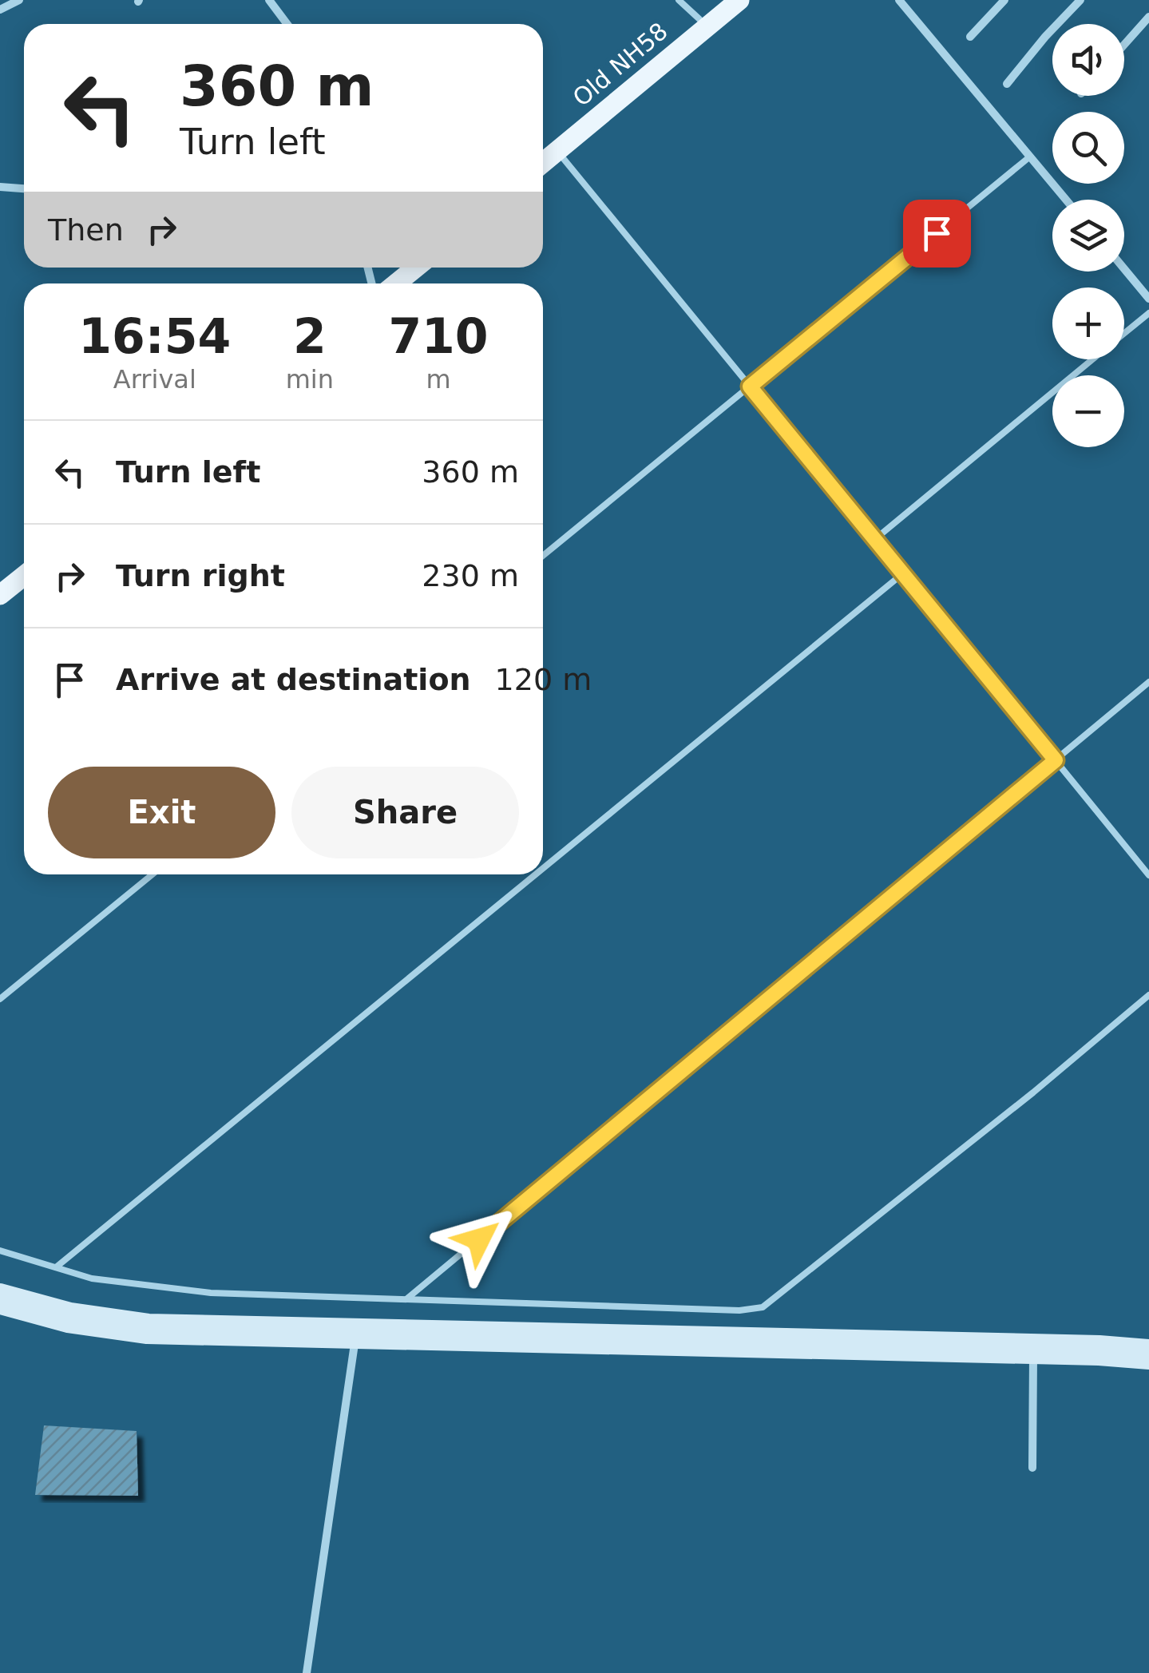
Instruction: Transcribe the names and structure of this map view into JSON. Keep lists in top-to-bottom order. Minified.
{"streets":{"main road":["Old NH58"]},"page":{"map_buttons":["+","−"],"turn":["360 m","Turn left"],"then":"Then","eta":["16:54","Arrival","2","min","710","m"],"list":[{"name":"Turn left","value":"360 m"},{"name":"Turn right","value":"230 m"},{"name":"Arrive at destination","value":"120 m"}],"buttons":["Exit","Share"]}}
